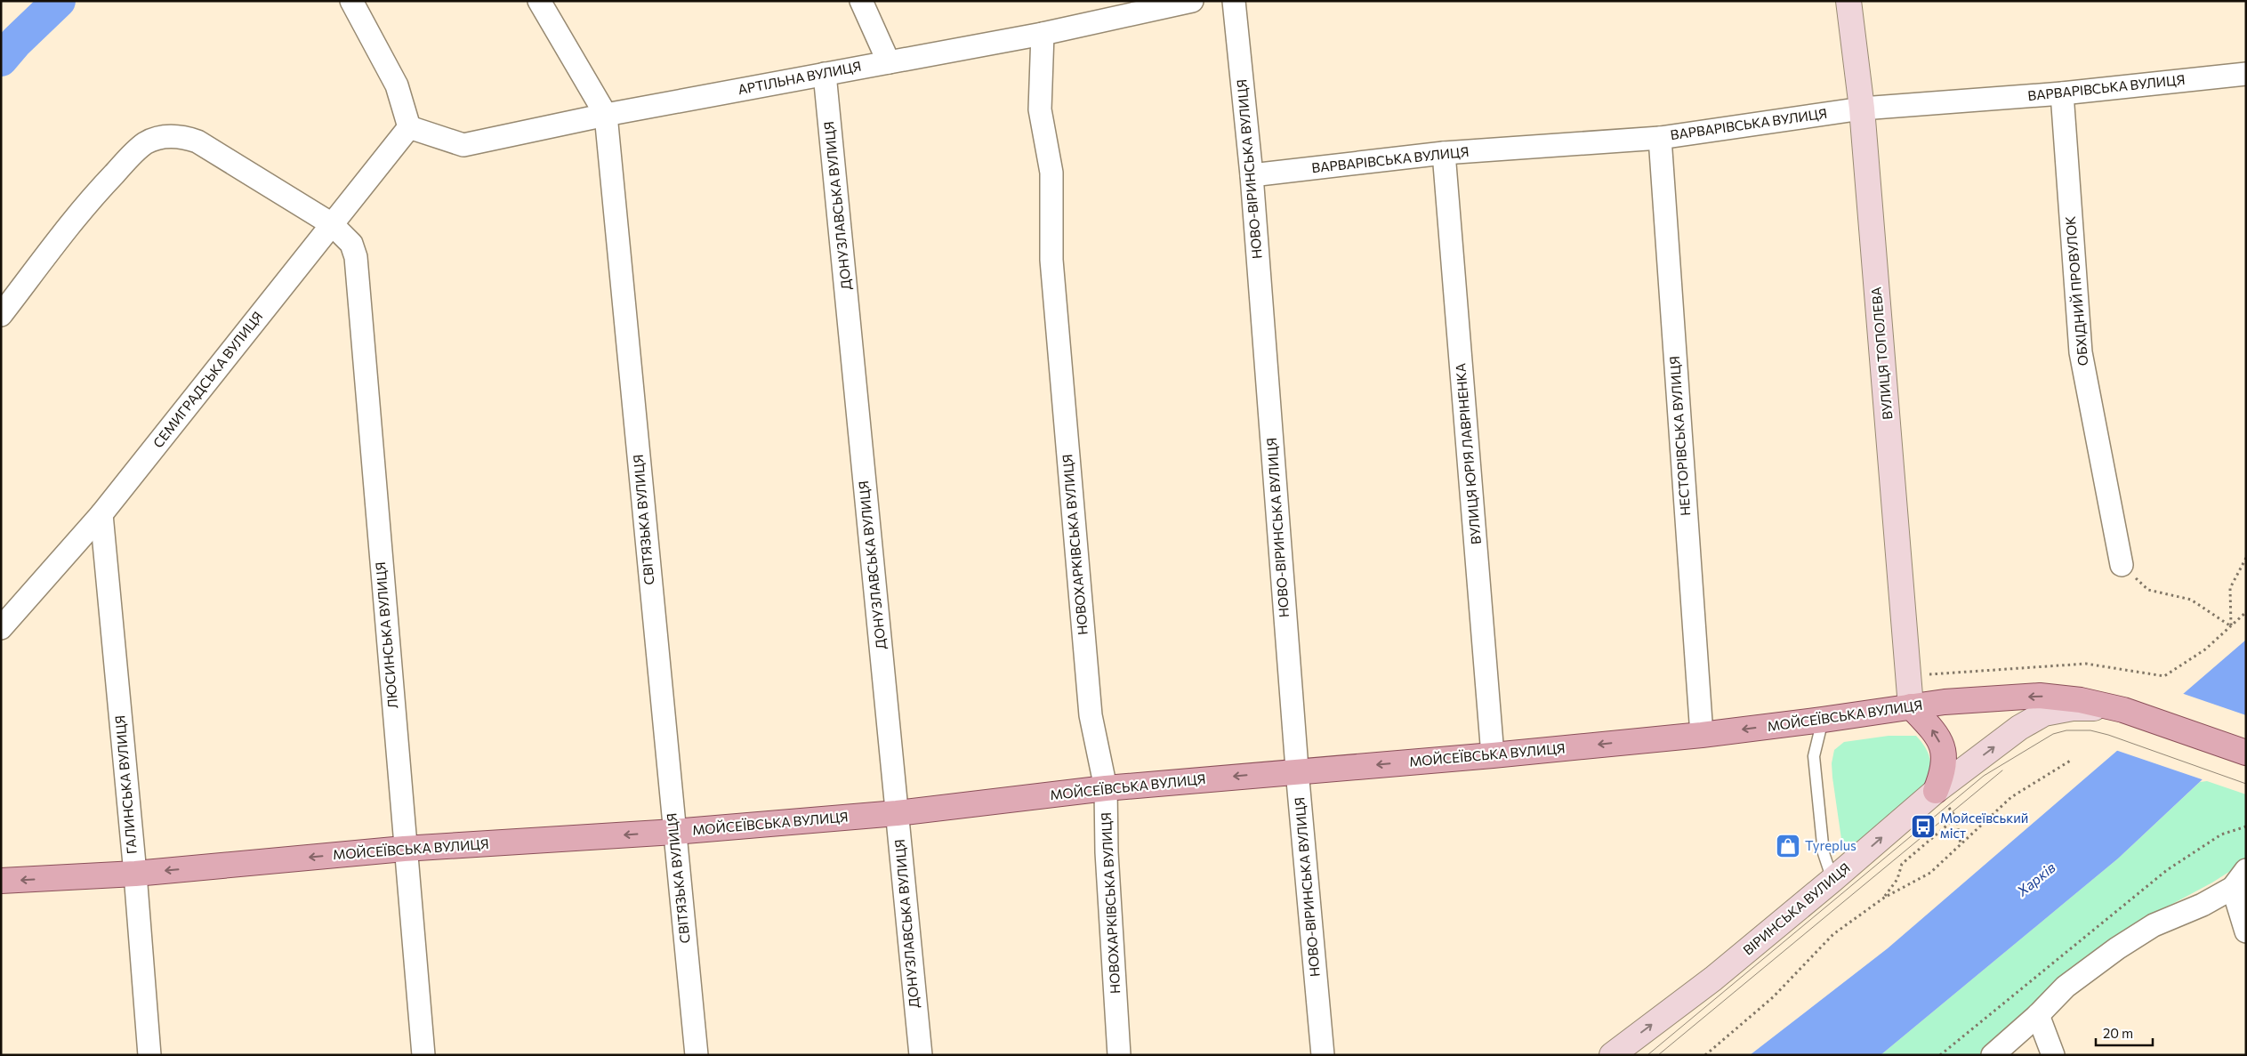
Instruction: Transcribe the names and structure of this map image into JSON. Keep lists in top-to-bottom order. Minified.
{"streets":{"main road":["МОЙСЕЇВСЬКА ВУЛИЦЯ"],"street":["АРТІЛЬНА ВУЛИЦЯ","ВАРВАРІВСЬКА ВУЛИЦЯ","НОВО-ВІРИНСЬКА ВУЛИЦЯ","ДОНУЗЛАВСЬКА ВУЛИЦЯ","ОБХІДНИЙ ПРОВУЛОК","ВУЛИЦЯ ТОПОЛЕВА","СЕМИГРАДСЬКА ВУЛИЦЯ","НЕСТОРІВСЬКА ВУЛИЦЯ","ВУЛИЦЯ ЮРІЯ ЛАВРІНЕНКА","СВІТЯЗЬКА ВУЛИЦЯ","НОВОХАРКІВСЬКА ВУЛИЦЯ","ЛЮСИНСЬКА ВУЛИЦЯ","ГАЛИНСЬКА ВУЛИЦЯ","ВІРИНСЬКА ВУЛИЦЯ"]},"crossings":[["АРТІЛЬНА ВУЛИЦЯ","ДОНУЗЛАВСЬКА ВУЛИЦЯ"],["АРТІЛЬНА ВУЛИЦЯ","СЕМИГРАДСЬКА ВУЛИЦЯ"],["АРТІЛЬНА ВУЛИЦЯ","СВІТЯЗЬКА ВУЛИЦЯ"],["АРТІЛЬНА ВУЛИЦЯ","НОВОХАРКІВСЬКА ВУЛИЦЯ"],["ВАРВАРІВСЬКА ВУЛИЦЯ","НОВО-ВІРИНСЬКА ВУЛИЦЯ"],["ВАРВАРІВСЬКА ВУЛИЦЯ","ОБХІДНИЙ ПРОВУЛОК"],["ВАРВАРІВСЬКА ВУЛИЦЯ","ВУЛИЦЯ ТОПОЛЕВА"],["ВАРВАРІВСЬКА ВУЛИЦЯ","НЕСТОРІВСЬКА ВУЛИЦЯ"],["ВАРВАРІВСЬКА ВУЛИЦЯ","ВУЛИЦЯ ЮРІЯ ЛАВРІНЕНКА"],["НОВО-ВІРИНСЬКА ВУЛИЦЯ","МОЙСЕЇВСЬКА ВУЛИЦЯ"],["ДОНУЗЛАВСЬКА ВУЛИЦЯ","МОЙСЕЇВСЬКА ВУЛИЦЯ"],["ВУЛИЦЯ ТОПОЛЕВА","МОЙСЕЇВСЬКА ВУЛИЦЯ"],["СЕМИГРАДСЬКА ВУЛИЦЯ","ЛЮСИНСЬКА ВУЛИЦЯ"],["СЕМИГРАДСЬКА ВУЛИЦЯ","ГАЛИНСЬКА ВУЛИЦЯ"],["НЕСТОРІВСЬКА ВУЛИЦЯ","МОЙСЕЇВСЬКА ВУЛИЦЯ"],["ВУЛИЦЯ ЮРІЯ ЛАВРІНЕНКА","МОЙСЕЇВСЬКА ВУЛИЦЯ"],["СВІТЯЗЬКА ВУЛИЦЯ","МОЙСЕЇВСЬКА ВУЛИЦЯ"],["НОВОХАРКІВСЬКА ВУЛИЦЯ","МОЙСЕЇВСЬКА ВУЛИЦЯ"],["ЛЮСИНСЬКА ВУЛИЦЯ","МОЙСЕЇВСЬКА ВУЛИЦЯ"],["МОЙСЕЇВСЬКА ВУЛИЦЯ","ГАЛИНСЬКА ВУЛИЦЯ"],["МОЙСЕЇВСЬКА ВУЛИЦЯ","ВІРИНСЬКА ВУЛИЦЯ"]],"one_way":["МОЙСЕЇВСЬКА ВУЛИЦЯ","ВІРИНСЬКА ВУЛИЦЯ"],"water":["Харків"],"places":{"bus stop":["Мойсеївський міст"],"shop":["Tyreplus"]},"scale_bar":"20 m"}
